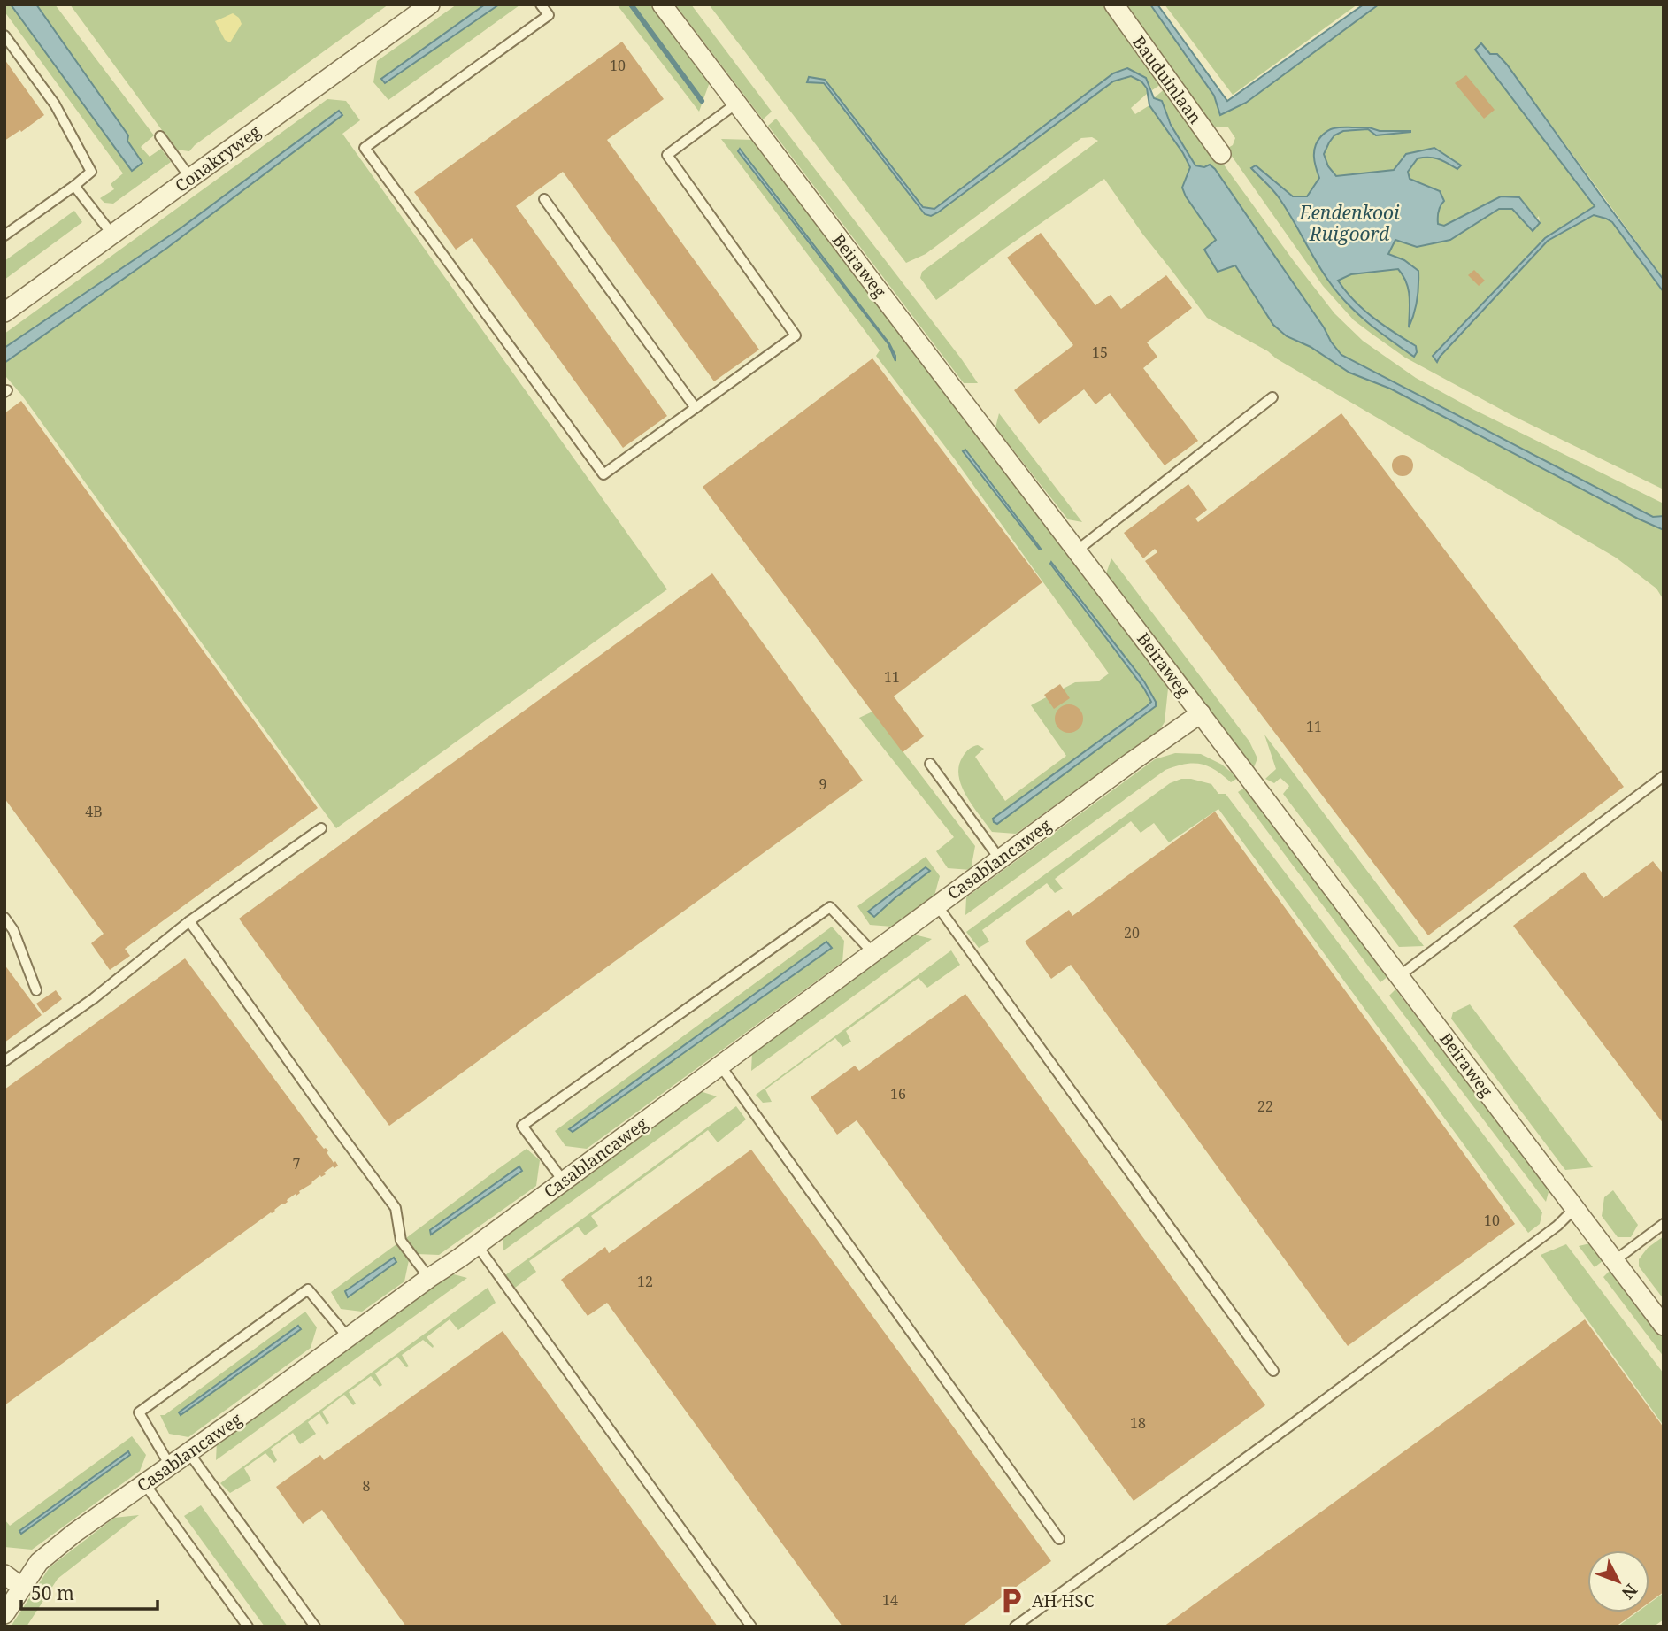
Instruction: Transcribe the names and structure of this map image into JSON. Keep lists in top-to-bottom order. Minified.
{"streets":{"street":["Bauduinlaan","Conakryweg","Beiraweg","Casablancaweg"]},"crossings":[["Beiraweg","Casablancaweg"]],"water":["Eendenkooi Ruigoord"],"places":{"parking":["AH HSC"]},"house_numbers":["10","15","11","11","9","4B","20","16","22","7","10","12","18","8","14"],"scale_bar":"50 m","north":"bottom right"}
